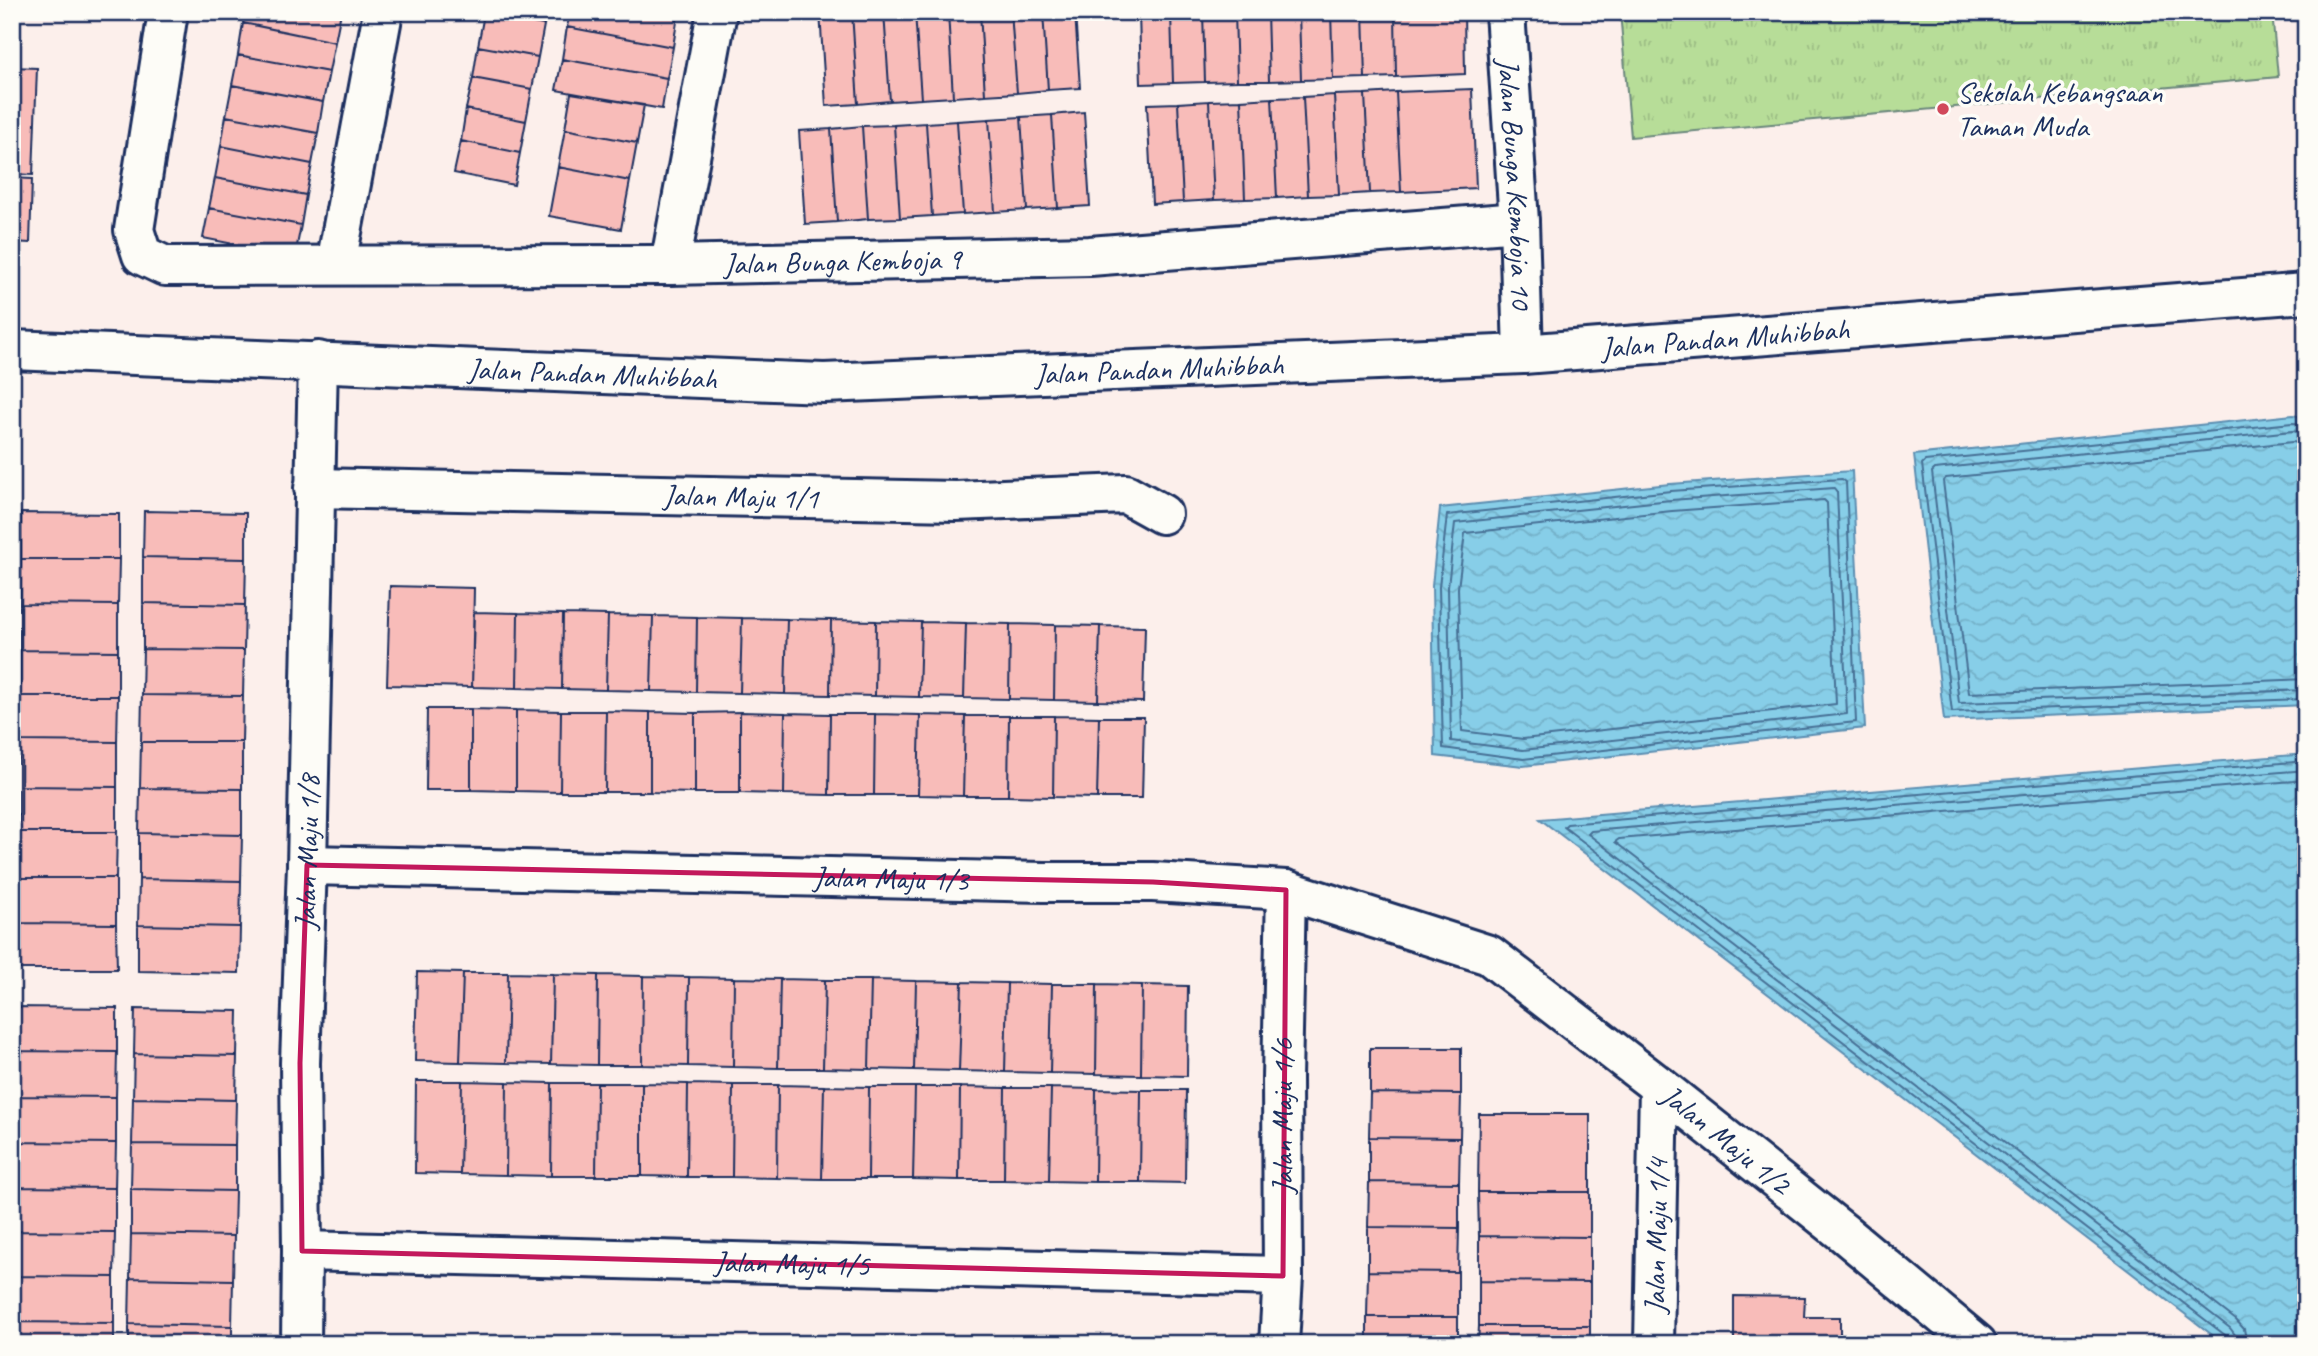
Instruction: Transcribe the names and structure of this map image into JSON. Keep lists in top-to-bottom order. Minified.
{"streets":{"street":["Jalan Bunga Kemboja 10","Jalan Bunga Kemboja 9","Jalan Pandan Muhibbah","Jalan Maju 1/1","Jalan Maju 1/8","Jalan Maju 1/3","Jalan Maju 1/6","Jalan Maju 1/2","Jalan Maju 1/4","Jalan Maju 1/5"]},"crossings":[["Jalan Bunga Kemboja 10","Jalan Bunga Kemboja 9"],["Jalan Bunga Kemboja 10","Jalan Pandan Muhibbah"],["Jalan Pandan Muhibbah","Jalan Maju 1/8"],["Jalan Maju 1/1","Jalan Maju 1/8"],["Jalan Maju 1/8","Jalan Maju 1/3"],["Jalan Maju 1/8","Jalan Maju 1/5"],["Jalan Maju 1/3","Jalan Maju 1/6"],["Jalan Maju 1/3","Jalan Maju 1/2"],["Jalan Maju 1/6","Jalan Maju 1/5"],["Jalan Maju 1/2","Jalan Maju 1/4"]],"places":["Sekolah Kebangsaan Taman Muda"]}
